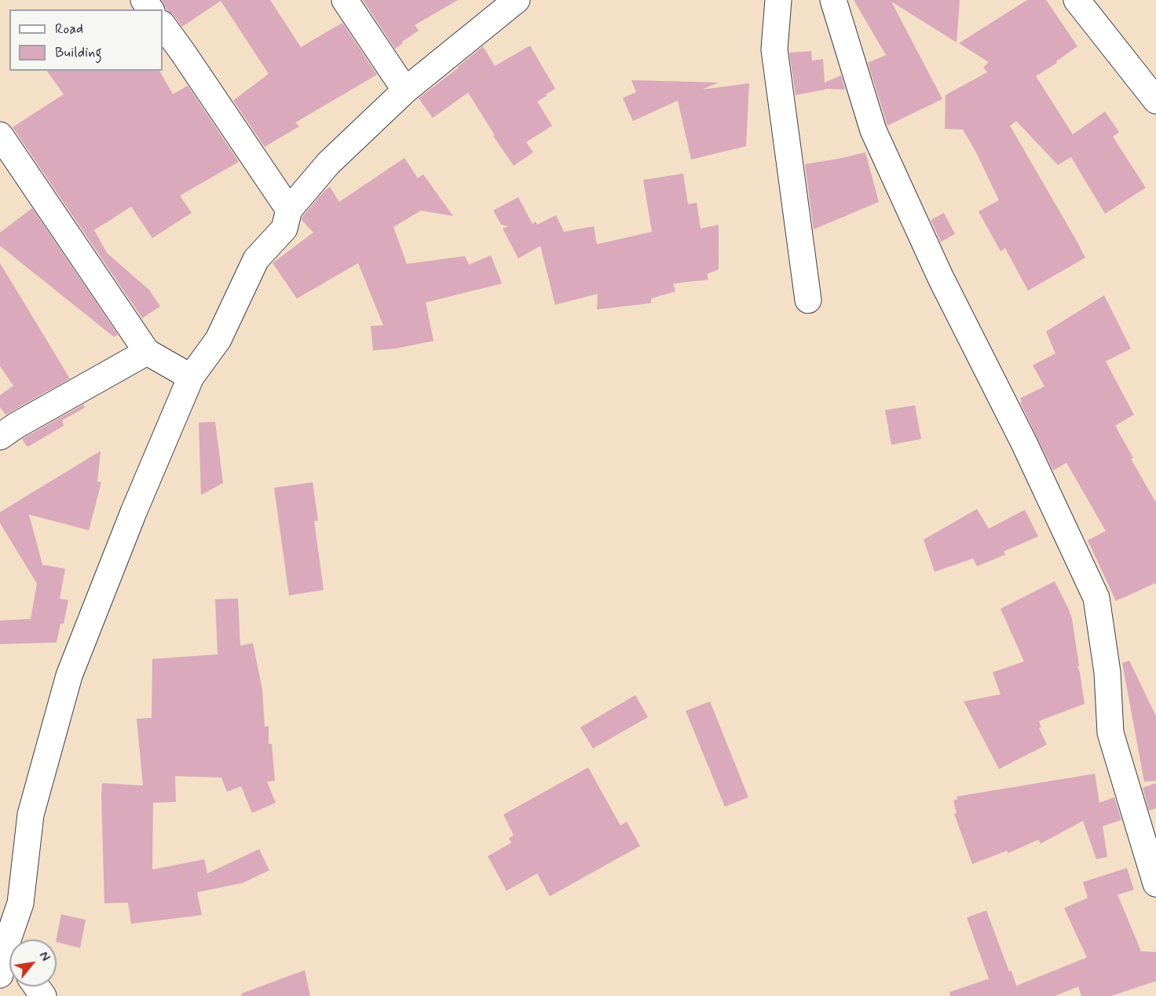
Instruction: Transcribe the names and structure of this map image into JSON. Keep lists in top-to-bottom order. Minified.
{"legend":["Road","Building"],"north":"top right"}
